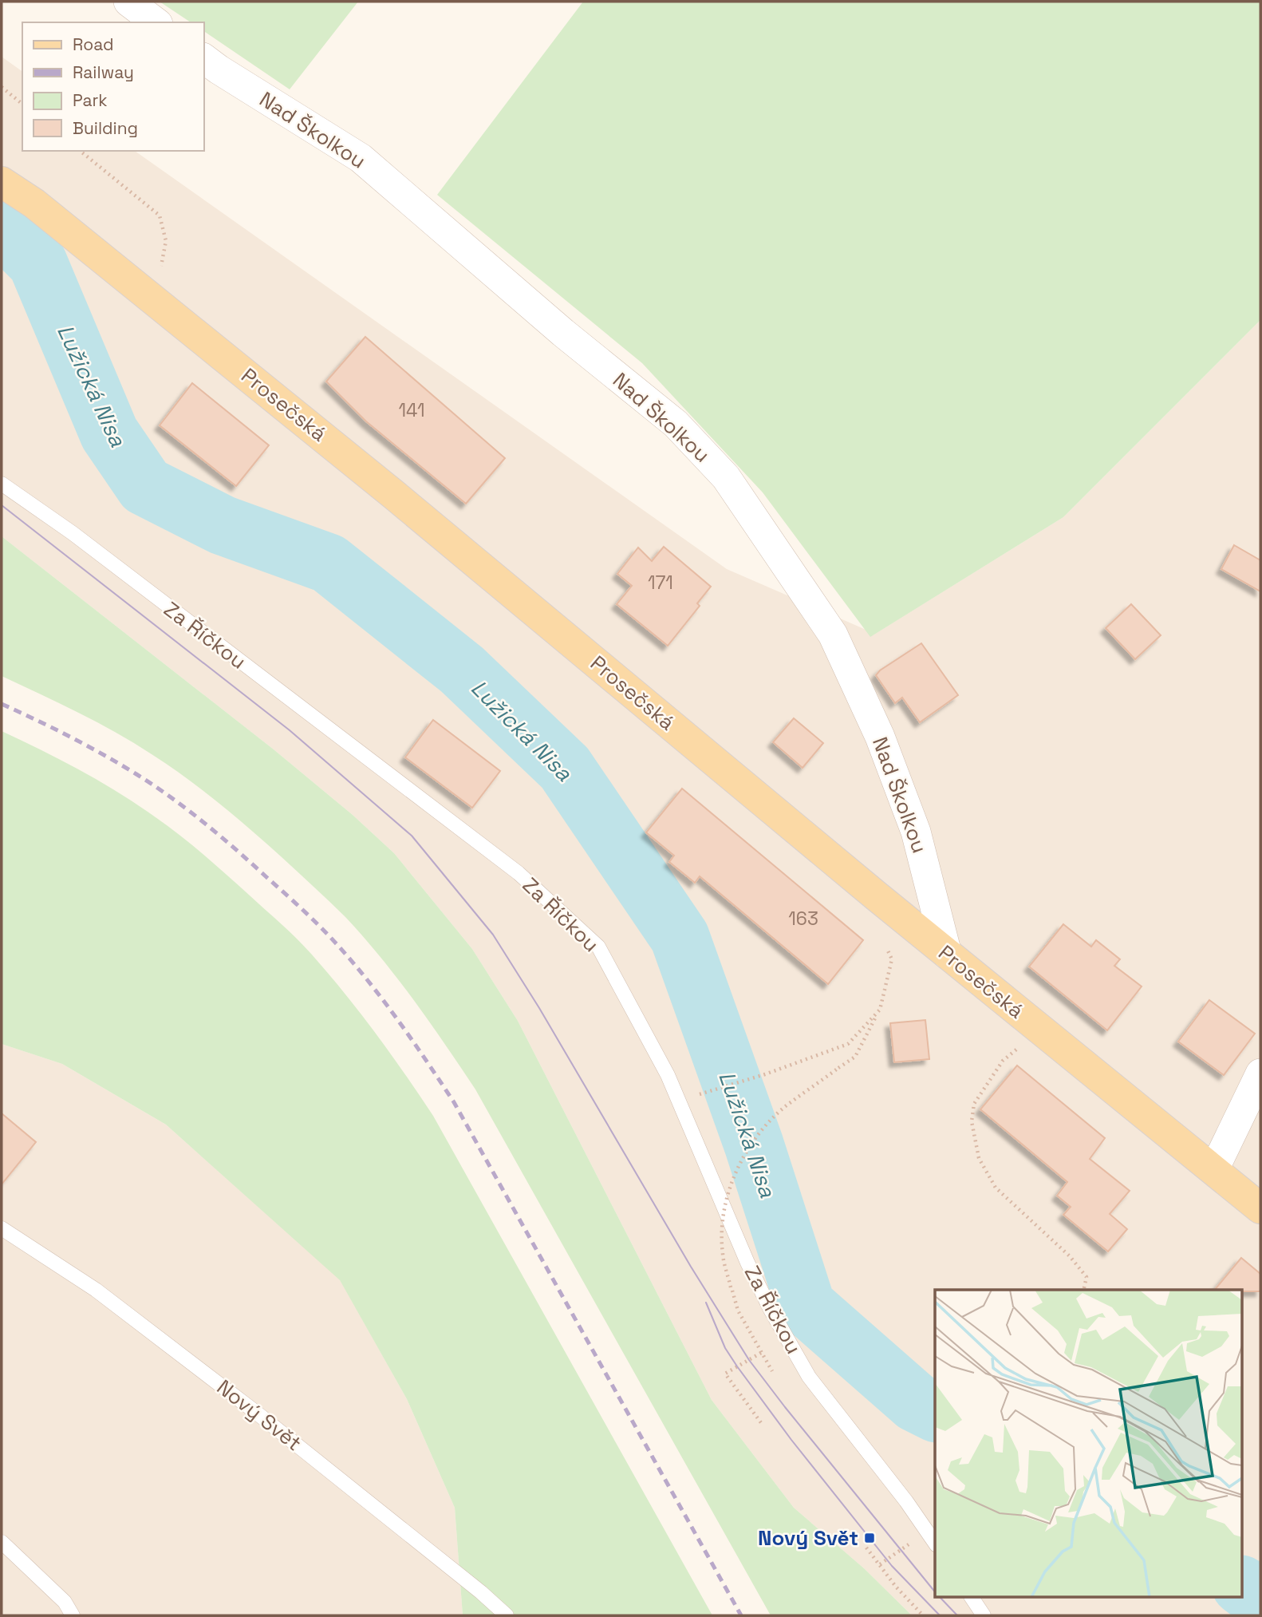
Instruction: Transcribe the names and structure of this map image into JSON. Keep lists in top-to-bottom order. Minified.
{"streets":{"main road":["Prosečská"],"street":["Nad Školkou"],"lane":["Za Říčkou","Nový Svět"]},"crossings":[["Nad Školkou","Prosečská"]],"water":["Lužická Nisa"],"places":{"transit":["Nový Svět"]},"house_numbers":["141","171","163"],"legend":["Road","Railway","Park","Building"]}
